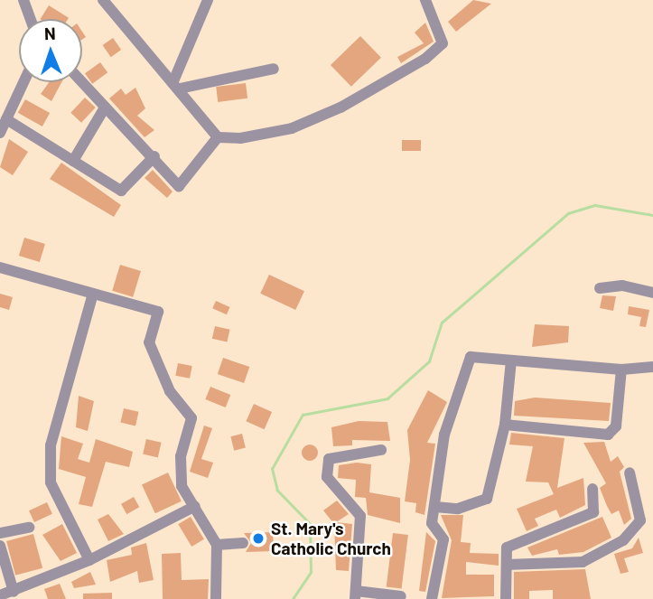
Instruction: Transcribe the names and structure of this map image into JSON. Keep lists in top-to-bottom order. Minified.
{"places":["St. Mary's Catholic Church"],"north":"top"}
